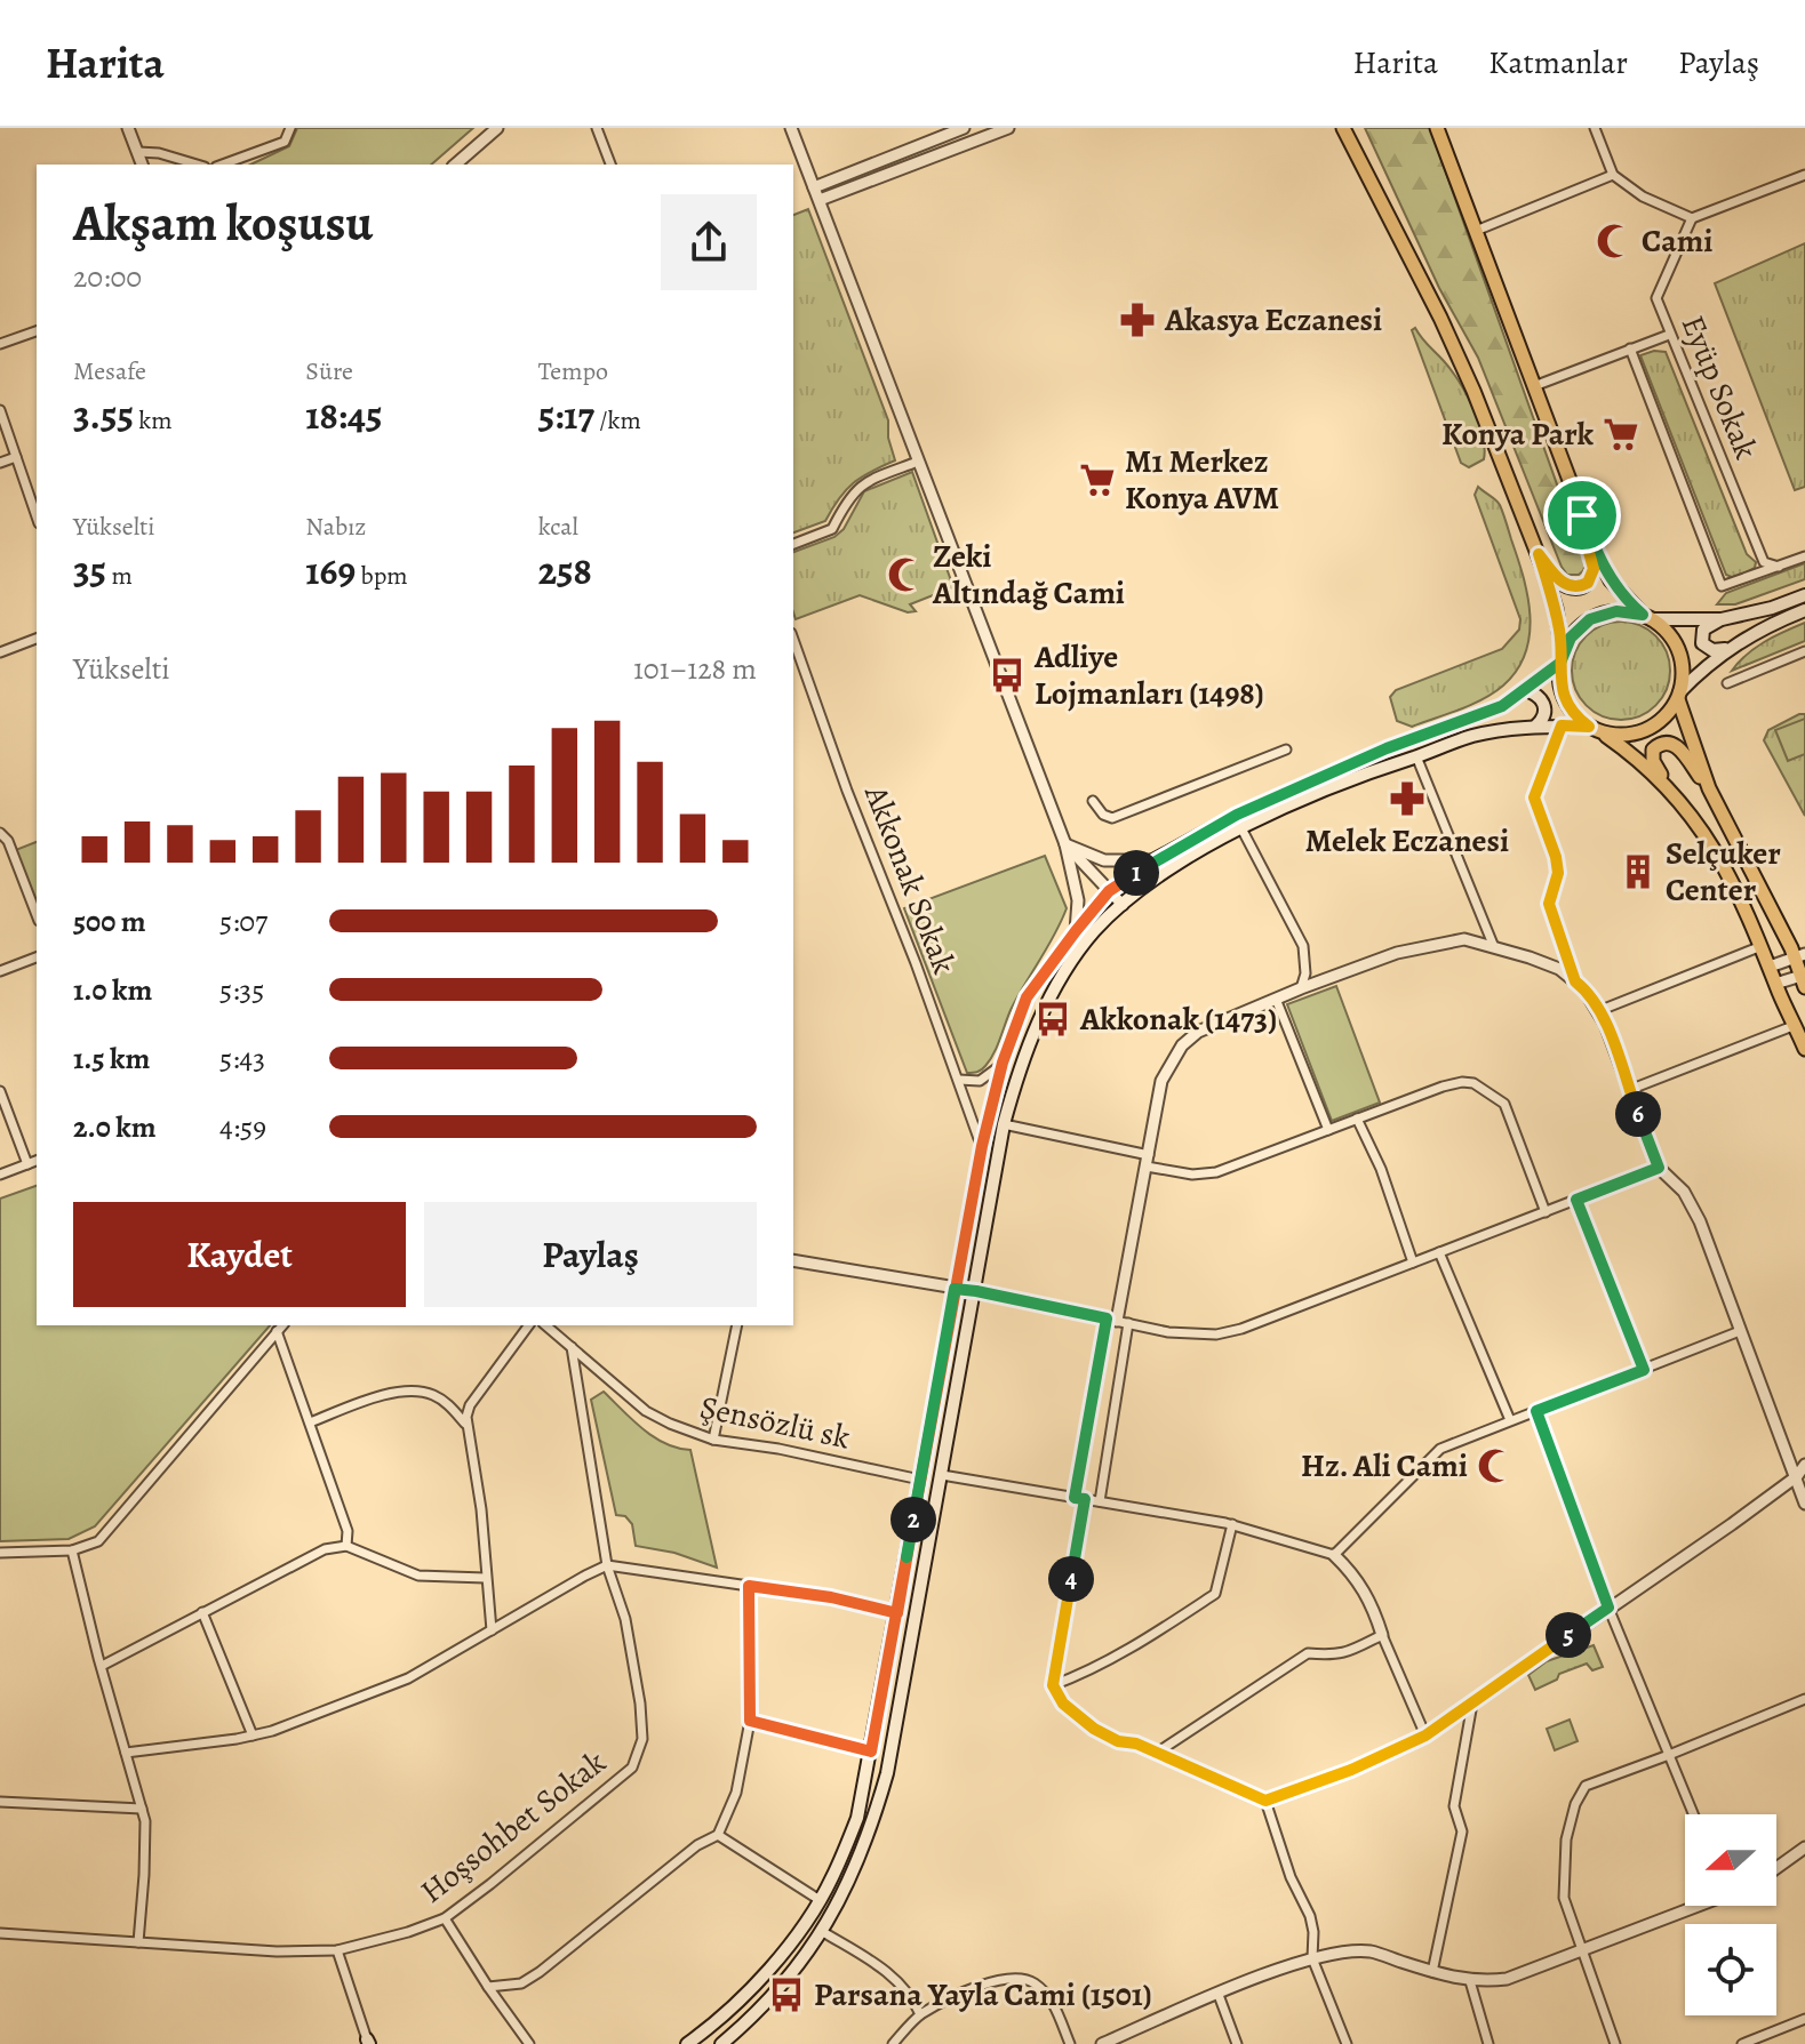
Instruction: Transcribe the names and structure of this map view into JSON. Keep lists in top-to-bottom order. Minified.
{"streets":{"street":["Eyüp Sokak","Akkonak Sokak","Şensözlü sk","Hoşsohbet Sokak"]},"crossings":[["Şensözlü sk","Hoşsohbet Sokak"]],"places":{"mosque":["Cami","Zeki Altındağ Cami","Hz. Ali Cami"],"pharmacy":["Akasya Eczanesi","Melek Eczanesi"],"supermarket":["Konya Park","M1 Merkez Konya AVM"],"bus stop":["Adliye Lojmanları (1498)","Akkonak (1473)","Parsana Yayla Cami (1501)"],"building":["Selçuker Center"]},"north":"left","page":{"header":"Harita","nav":["Harita","Katmanlar","Paylaş"],"heading":["Akşam koşusu","20:00"],"stats":[["Mesafe","3.55 km"],["Süre","18:45"],["Tempo","5:17 /km"],["Yükselti","35 m"],["Nabız","169 bpm"],["kcal","258"]],"chart":["Yükselti","101–128 m"],"pins":["1","6","2","4","5"],"list":[{"name":"500 m","note":"5:07"},{"name":"1.0 km","note":"5:35"},{"name":"1.5 km","note":"5:43"},{"name":"2.0 km","note":"4:59"}],"buttons":["Kaydet","Paylaş"]}}
